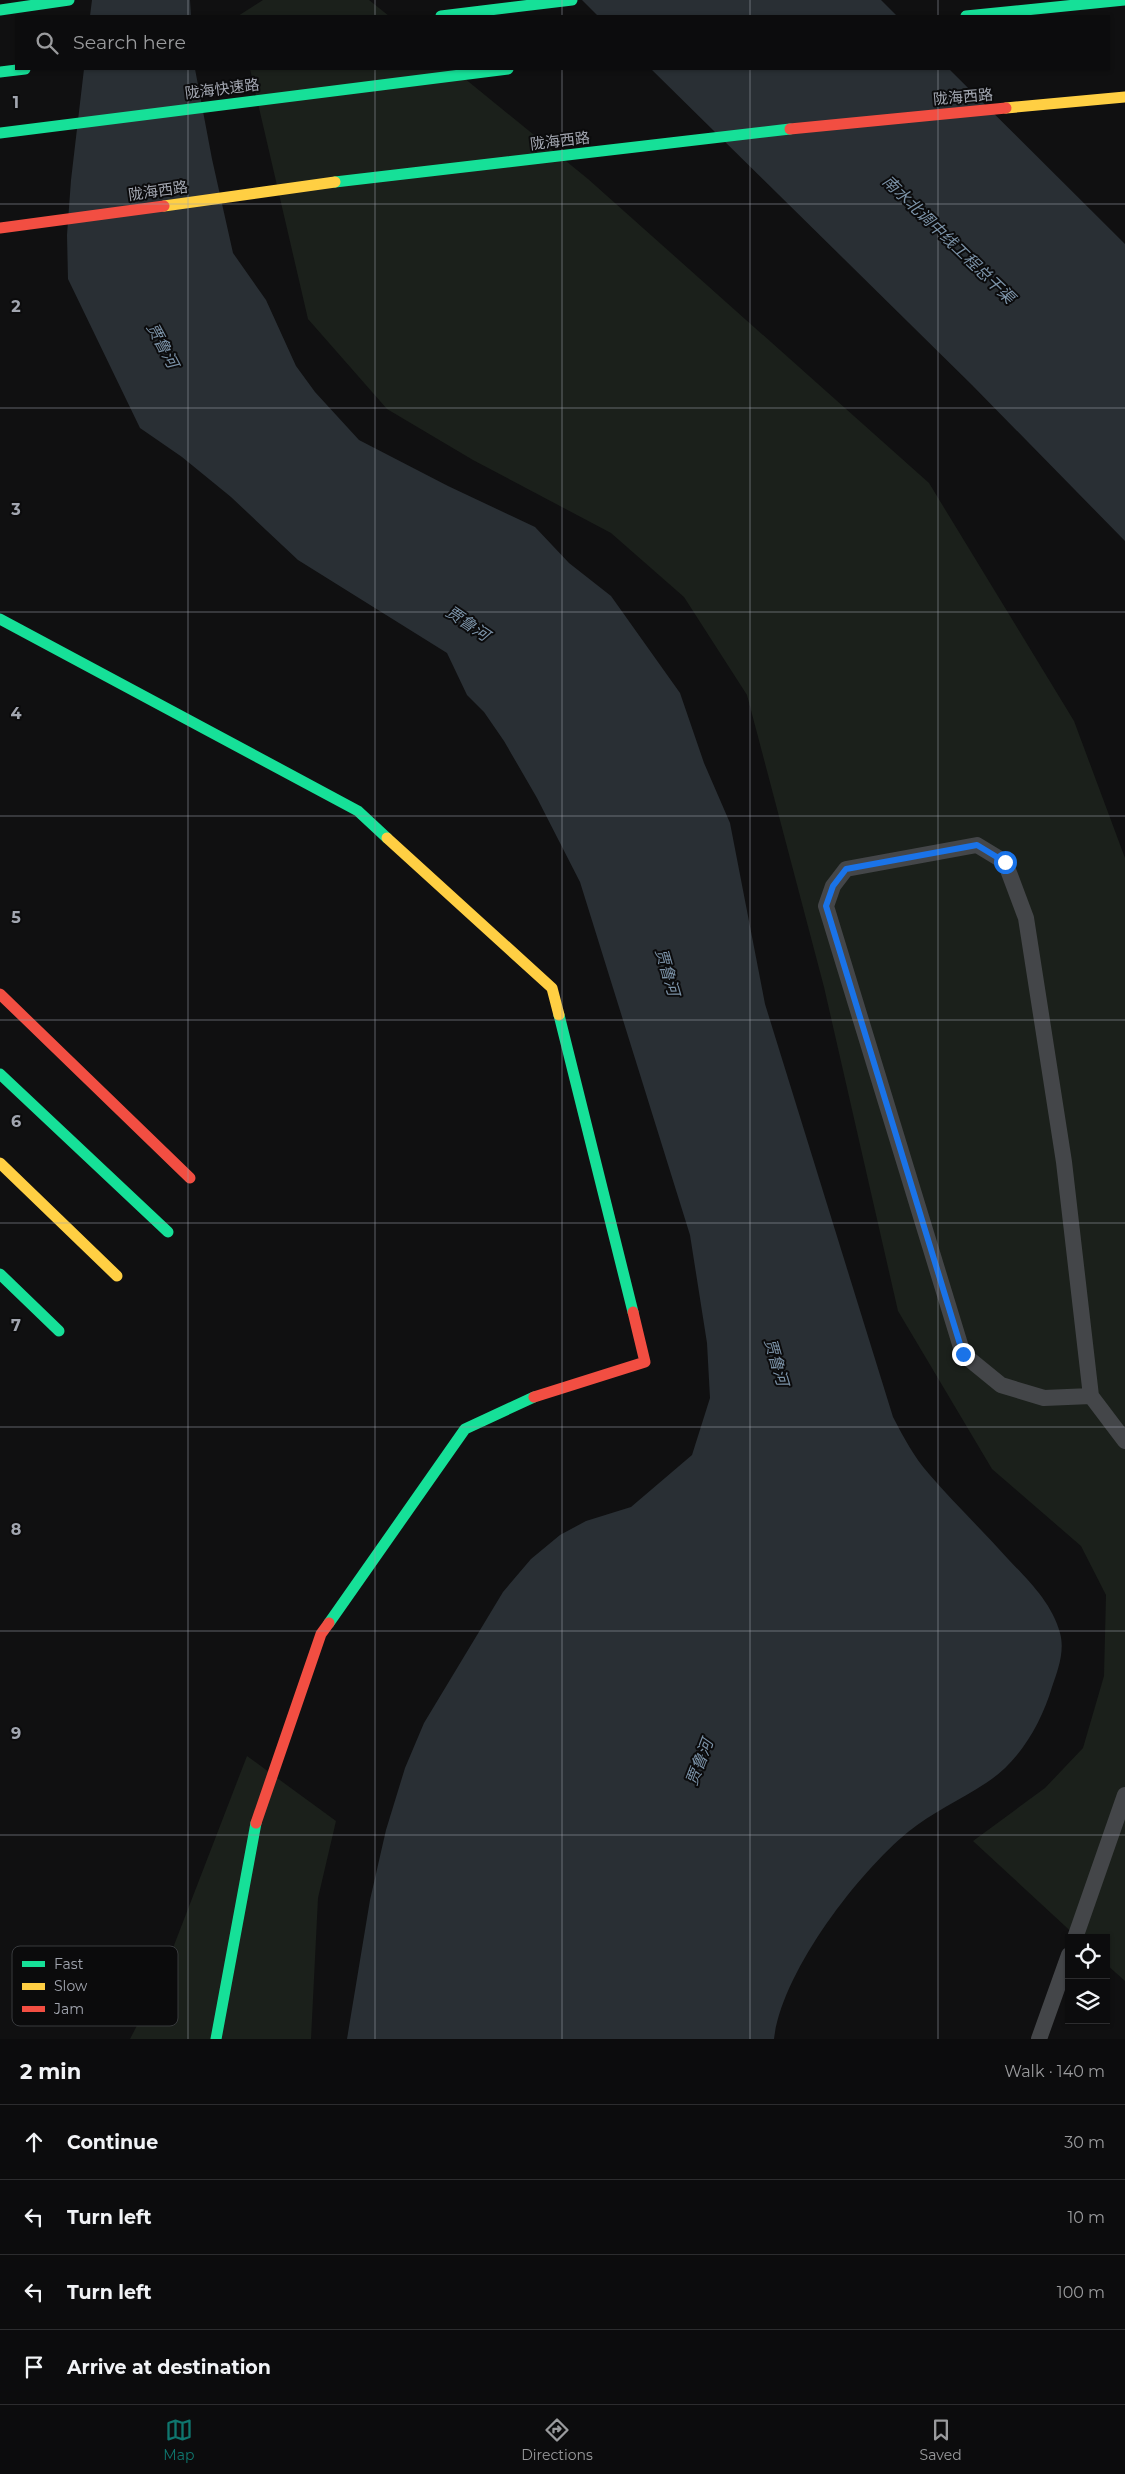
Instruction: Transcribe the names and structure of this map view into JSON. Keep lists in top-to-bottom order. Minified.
{"streets":{"main road":["陇海快速路","陇海西路"]},"water":["南水北调中线工程总干渠","贾鲁河"],"legend":["Fast","Slow","Jam"],"page":{"search":"Search here","heading":["2 min","Walk · 140 m"],"list":[["Continue","30 m"],["Turn left","10 m"],["Turn left","100 m"],"Arrive at destination"],"nav":["Map","Directions","Saved"]},"grid":{"rows":["1","2","3","4","5","6","7","8","9"]}}
